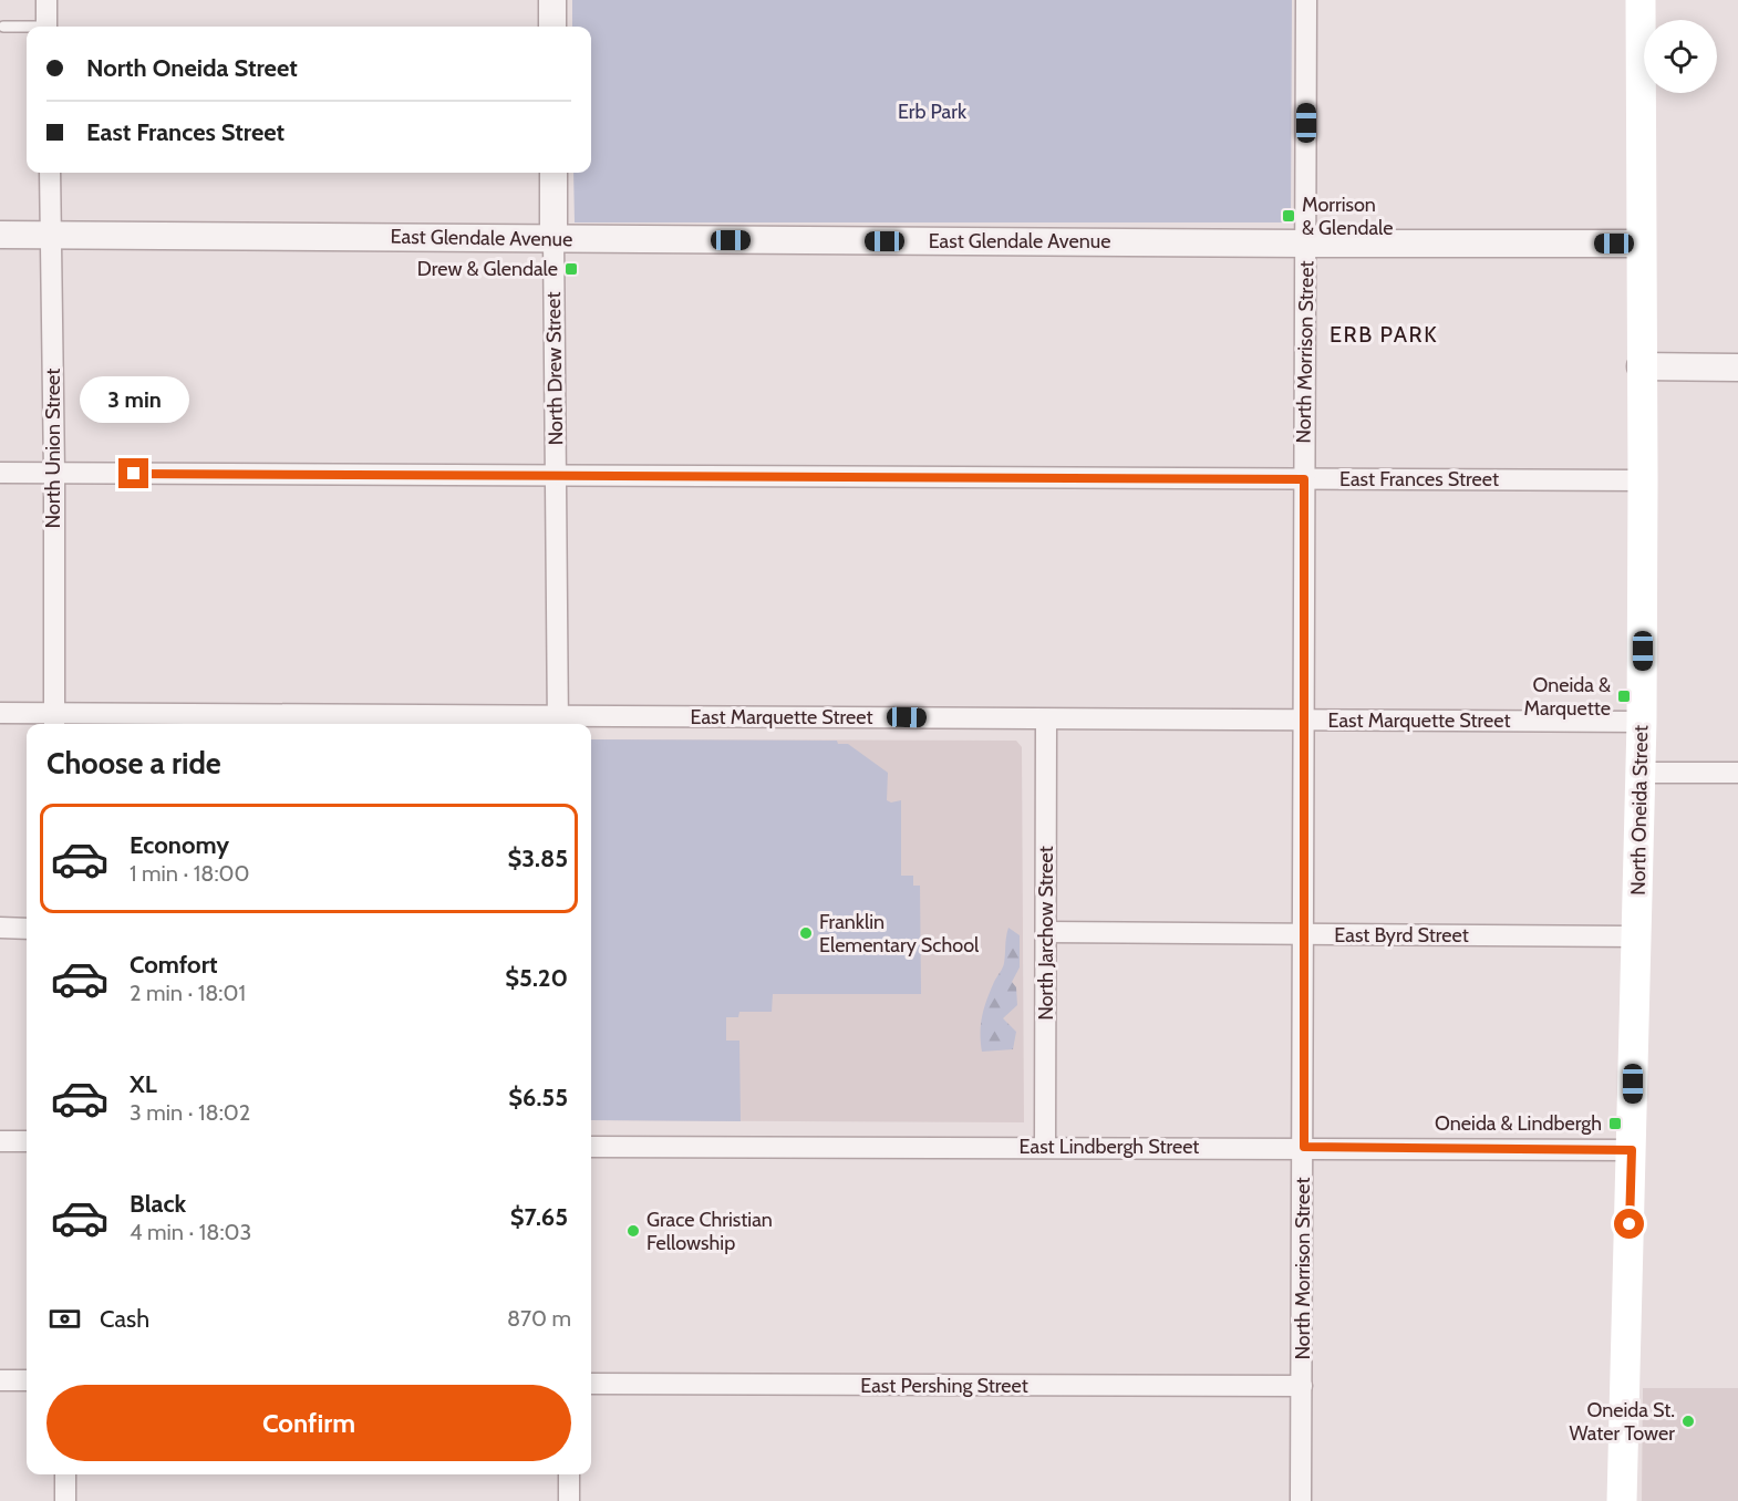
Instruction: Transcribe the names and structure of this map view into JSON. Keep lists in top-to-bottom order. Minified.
{"streets":{"main road":["North Oneida Street"],"street":["East Glendale Avenue","North Morrison Street","North Drew Street","North Union Street","East Frances Street","East Marquette Street","North Jarchow Street","East Byrd Street","East Lindbergh Street","East Pershing Street"]},"crossings":[["East Glendale Avenue","North Morrison Street"],["East Glendale Avenue","North Drew Street"],["East Glendale Avenue","North Union Street"],["East Glendale Avenue","North Oneida Street"],["North Morrison Street","East Frances Street"],["North Morrison Street","East Marquette Street"],["North Morrison Street","East Byrd Street"],["North Morrison Street","East Lindbergh Street"],["North Morrison Street","East Pershing Street"],["North Drew Street","East Frances Street"],["North Drew Street","East Marquette Street"],["North Union Street","East Frances Street"],["North Union Street","East Marquette Street"],["East Frances Street","North Oneida Street"],["East Marquette Street","North Oneida Street"],["East Marquette Street","North Jarchow Street"],["North Oneida Street","East Byrd Street"],["North Oneida Street","East Lindbergh Street"],["North Jarchow Street","East Byrd Street"],["North Jarchow Street","East Lindbergh Street"]],"districts":["ERB PARK"],"parks":["Erb Park"],"places":{"transit":["Morrison & Glendale","Drew & Glendale","Oneida & Marquette","Oneida & Lindbergh"],"other":["Franklin Elementary School","Grace Christian Fellowship","Oneida St. Water Tower"]},"page":{"banner":["North Oneida Street","East Frances Street"],"bubble":"3 min","heading":"Choose a ride","list":[{"name":"Economy","note":"1 min · 18:00","value":"$3.85"},{"name":"Comfort","note":"2 min · 18:01","value":"$5.20"},{"name":"XL","note":"3 min · 18:02","value":"$6.55"},{"name":"Black","note":"4 min · 18:03","value":"$7.65"}],"pay":["Cash","870 m"],"buttons":"Confirm"}}
